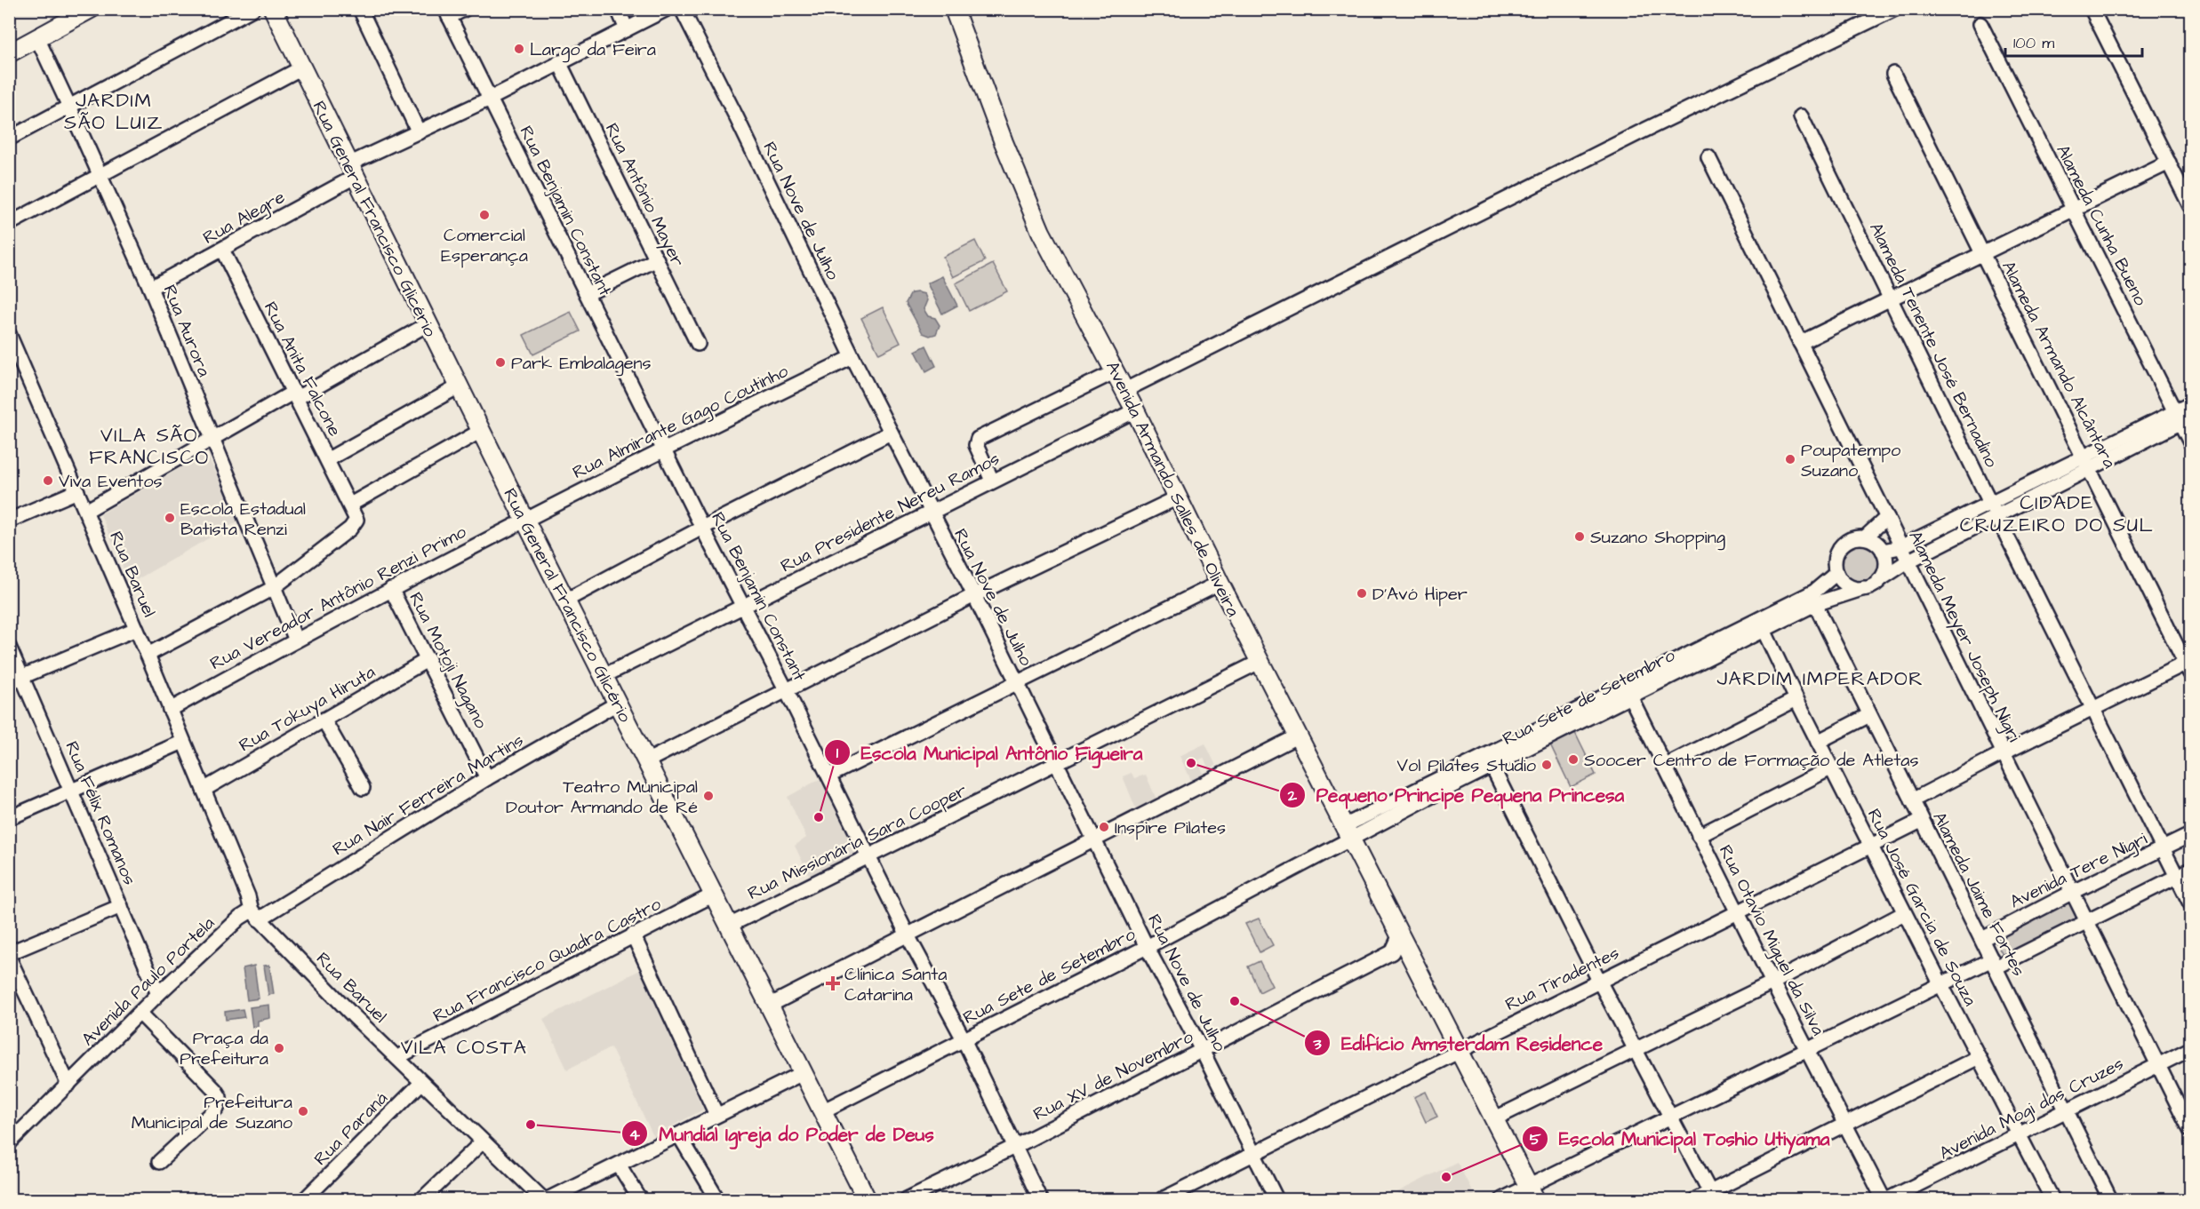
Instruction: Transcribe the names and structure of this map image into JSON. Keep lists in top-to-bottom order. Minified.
{"streets":{"main road":["Rua General Francisco Glicério","Avenida Armando Salles de Oliveira"],"street":["Rua Antônio Mayer","Rua Benjamin Constant","Rua Nove de Julho","Rua Alegre","Alameda Cunha Bueno","Rua Aurora","Alameda Tenente José Bernadino","Alameda Armando Alcântara","Rua Anita Falcone","Rua Almirante Gago Coutinho","Rua Presidente Nereu Ramos","Rua Baruel","Rua Vereador Antônio Renzi Primo","Alameda Meyer Joseph Nigri","Rua Motoji Nagano","Rua Sete de Setembro","Rua Tokuya Hiruta","Rua Nair Ferreira Martins","Rua Félix Romanos","Rua Missionária Sara Cooper","Avenida Tere Nigri","Alameda Jaime Fortes","Rua José Garcia de Souza","Rua Otavio Miguel da Silva","Rua Francisco Quadra Castro","Rua Tiradentes","Avenida Paulo Portela","Rua XV de Novembro","Avenida Mogi das Cruzes","Rua Paraná"]},"crossings":[["Rua Antônio Mayer","Rua Alegre"],["Rua Benjamin Constant","Rua Alegre"],["Rua Benjamin Constant","Rua Almirante Gago Coutinho"],["Rua Benjamin Constant","Rua Presidente Nereu Ramos"],["Rua Benjamin Constant","Rua Sete de Setembro"],["Rua Benjamin Constant","Rua Missionária Sara Cooper"],["Rua Benjamin Constant","Rua XV de Novembro"],["Rua Nove de Julho","Rua Almirante Gago Coutinho"],["Rua Nove de Julho","Rua Presidente Nereu Ramos"],["Rua Nove de Julho","Rua Sete de Setembro"],["Rua Nove de Julho","Rua Missionária Sara Cooper"],["Rua Nove de Julho","Rua Tiradentes"],["Rua Nove de Julho","Rua XV de Novembro"],["Rua Alegre","Rua General Francisco Glicério"],["Rua Alegre","Rua Aurora"],["Rua Alegre","Rua Anita Falcone"],["Rua General Francisco Glicério","Rua Almirante Gago Coutinho"],["Rua General Francisco Glicério","Rua Presidente Nereu Ramos"],["Rua General Francisco Glicério","Rua Vereador Antônio Renzi Primo"],["Rua General Francisco Glicério","Rua Sete de Setembro"],["Rua General Francisco Glicério","Rua Nair Ferreira Martins"],["Rua General Francisco Glicério","Rua Missionária Sara Cooper"],["Rua General Francisco Glicério","Rua Francisco Quadra Castro"],["Rua Aurora","Rua Vereador Antônio Renzi Primo"],["Alameda Tenente José Bernadino","Avenida Tere Nigri"],["Rua Almirante Gago Coutinho","Rua Vereador Antônio Renzi Primo"],["Avenida Armando Salles de Oliveira","Rua Presidente Nereu Ramos"],["Avenida Armando Salles de Oliveira","Rua Sete de Setembro"],["Avenida Armando Salles de Oliveira","Rua Missionária Sara Cooper"],["Avenida Armando Salles de Oliveira","Rua Tiradentes"],["Rua Baruel","Rua Vereador Antônio Renzi Primo"],["Rua Baruel","Rua Tokuya Hiruta"],["Rua Baruel","Rua Nair Ferreira Martins"],["Rua Baruel","Rua Francisco Quadra Castro"],["Rua Baruel","Avenida Paulo Portela"],["Rua Baruel","Rua Paraná"],["Rua Vereador Antônio Renzi Primo","Rua Motoji Nagano"],["Alameda Meyer Joseph Nigri","Avenida Tere Nigri"],["Alameda Meyer Joseph Nigri","Avenida Mogi das Cruzes"],["Rua Motoji Nagano","Rua Tokuya Hiruta"],["Rua Motoji Nagano","Rua Nair Ferreira Martins"],["Rua Sete de Setembro","Alameda Jaime Fortes"],["Rua Sete de Setembro","Rua José Garcia de Souza"],["Rua Sete de Setembro","Rua Otavio Miguel da Silva"],["Rua Nair Ferreira Martins","Avenida Paulo Portela"],["Rua Félix Romanos","Avenida Paulo Portela"],["Avenida Tere Nigri","Alameda Jaime Fortes"],["Alameda Jaime Fortes","Rua Tiradentes"],["Alameda Jaime Fortes","Avenida Mogi das Cruzes"],["Rua José Garcia de Souza","Rua Tiradentes"],["Rua José Garcia de Souza","Avenida Mogi das Cruzes"],["Rua Otavio Miguel da Silva","Rua Tiradentes"]],"districts":["JARDIM SÃO LUIZ","VILA SÃO FRANCISCO","CIDADE CRUZEIRO DO SUL","JARDIM IMPERADOR","VILA COSTA"],"places":{"other":["Largo da Feira","Comercial Esperança","Park Embalagens","Poupatempo Suzano","Viva Eventos","Escola Estadual Batista Renzi","Suzano Shopping","D'Avó Hiper","Soocer Centro de Formação de Atletas","Pequeno Principe Pequena Princesa","Vol Pilates Studio","Teatro Municipal Doutor Armando de Ré","Escola Municipal Antônio Figueira","Inspire Pilates","Edifício Amsterdam Residence","Praça da Prefeitura","Prefeitura Municipal de Suzano","Mundial Igreja do Poder de Deus","Escola Municipal Toshio Utiyama"],"health":["Clínica Santa Catarina"]},"scale_bar":"100 m"}
